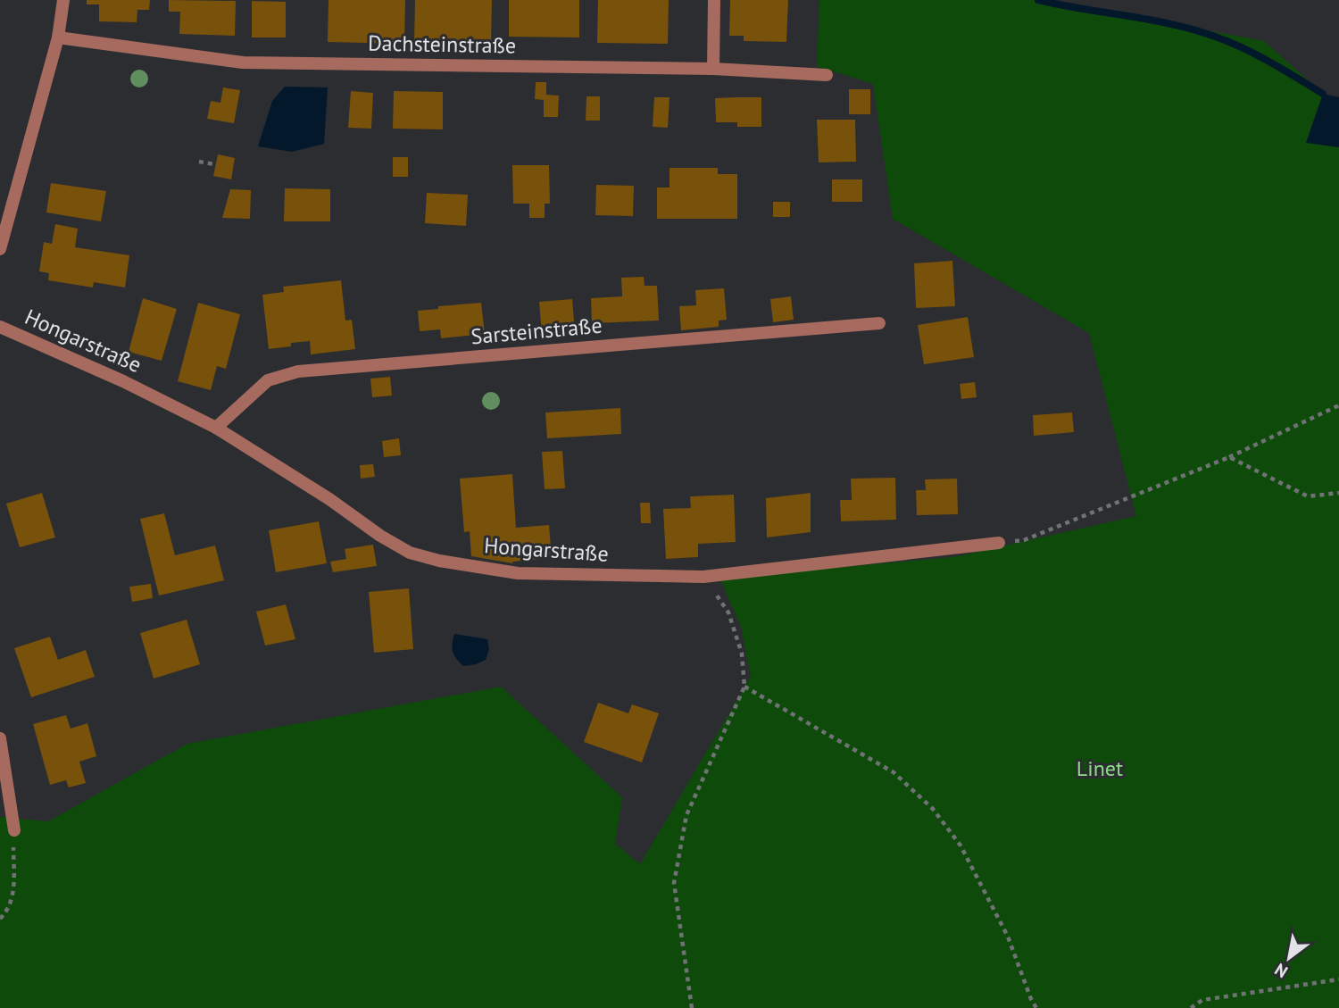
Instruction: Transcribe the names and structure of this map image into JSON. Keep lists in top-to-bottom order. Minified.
{"streets":{"street":["Dachsteinstraße","Sarsteinstraße","Hongarstraße"]},"crossings":[["Sarsteinstraße","Hongarstraße"]],"parks":["Linet"],"north":"bottom left"}
